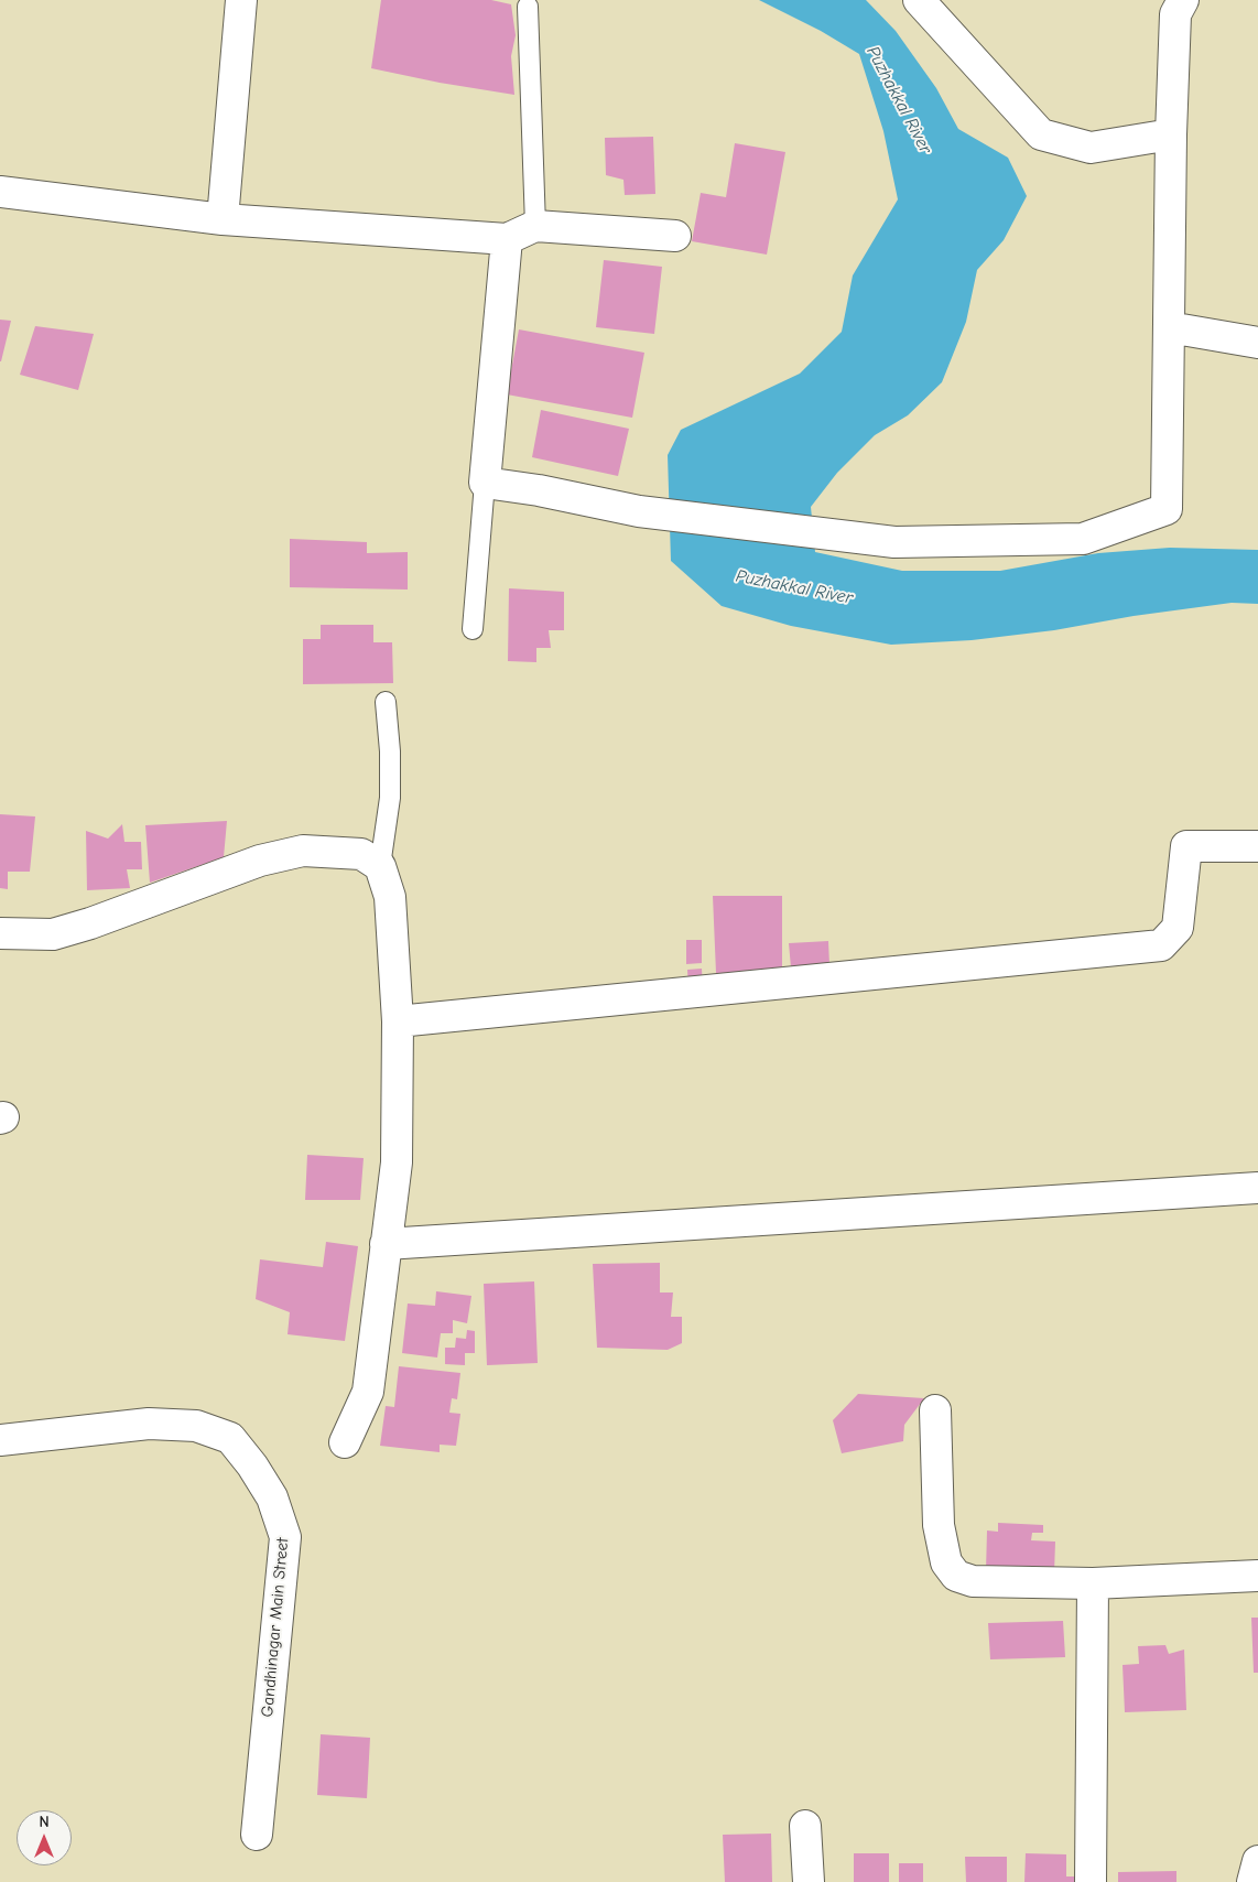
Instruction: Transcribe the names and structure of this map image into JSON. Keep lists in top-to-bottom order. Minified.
{"streets":{"street":["Gandhinagar Main Street"]},"water":["Puzhakkal River"],"north":"top"}
